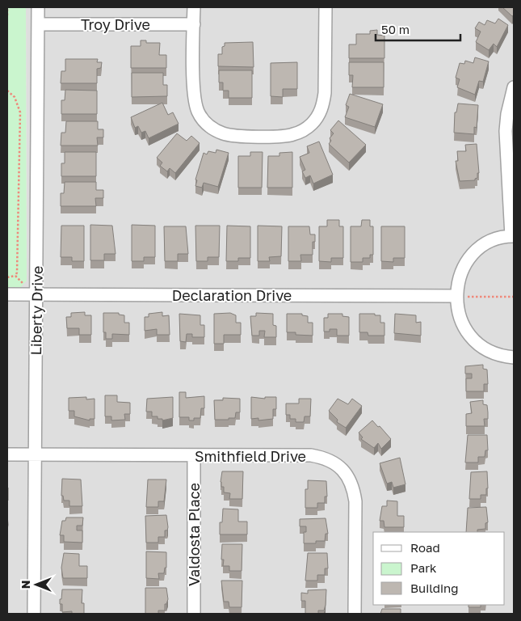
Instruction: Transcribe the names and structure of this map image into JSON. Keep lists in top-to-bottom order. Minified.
{"streets":{"street":["Troy Drive","Declaration Drive","Liberty Drive","Smithfield Drive","Valdosta Place"]},"crossings":[["Troy Drive","Liberty Drive"],["Declaration Drive","Liberty Drive"],["Liberty Drive","Smithfield Drive"],["Smithfield Drive","Valdosta Place"]],"legend":["Road","Park","Building"],"scale_bar":"50 m","north":"left"}
